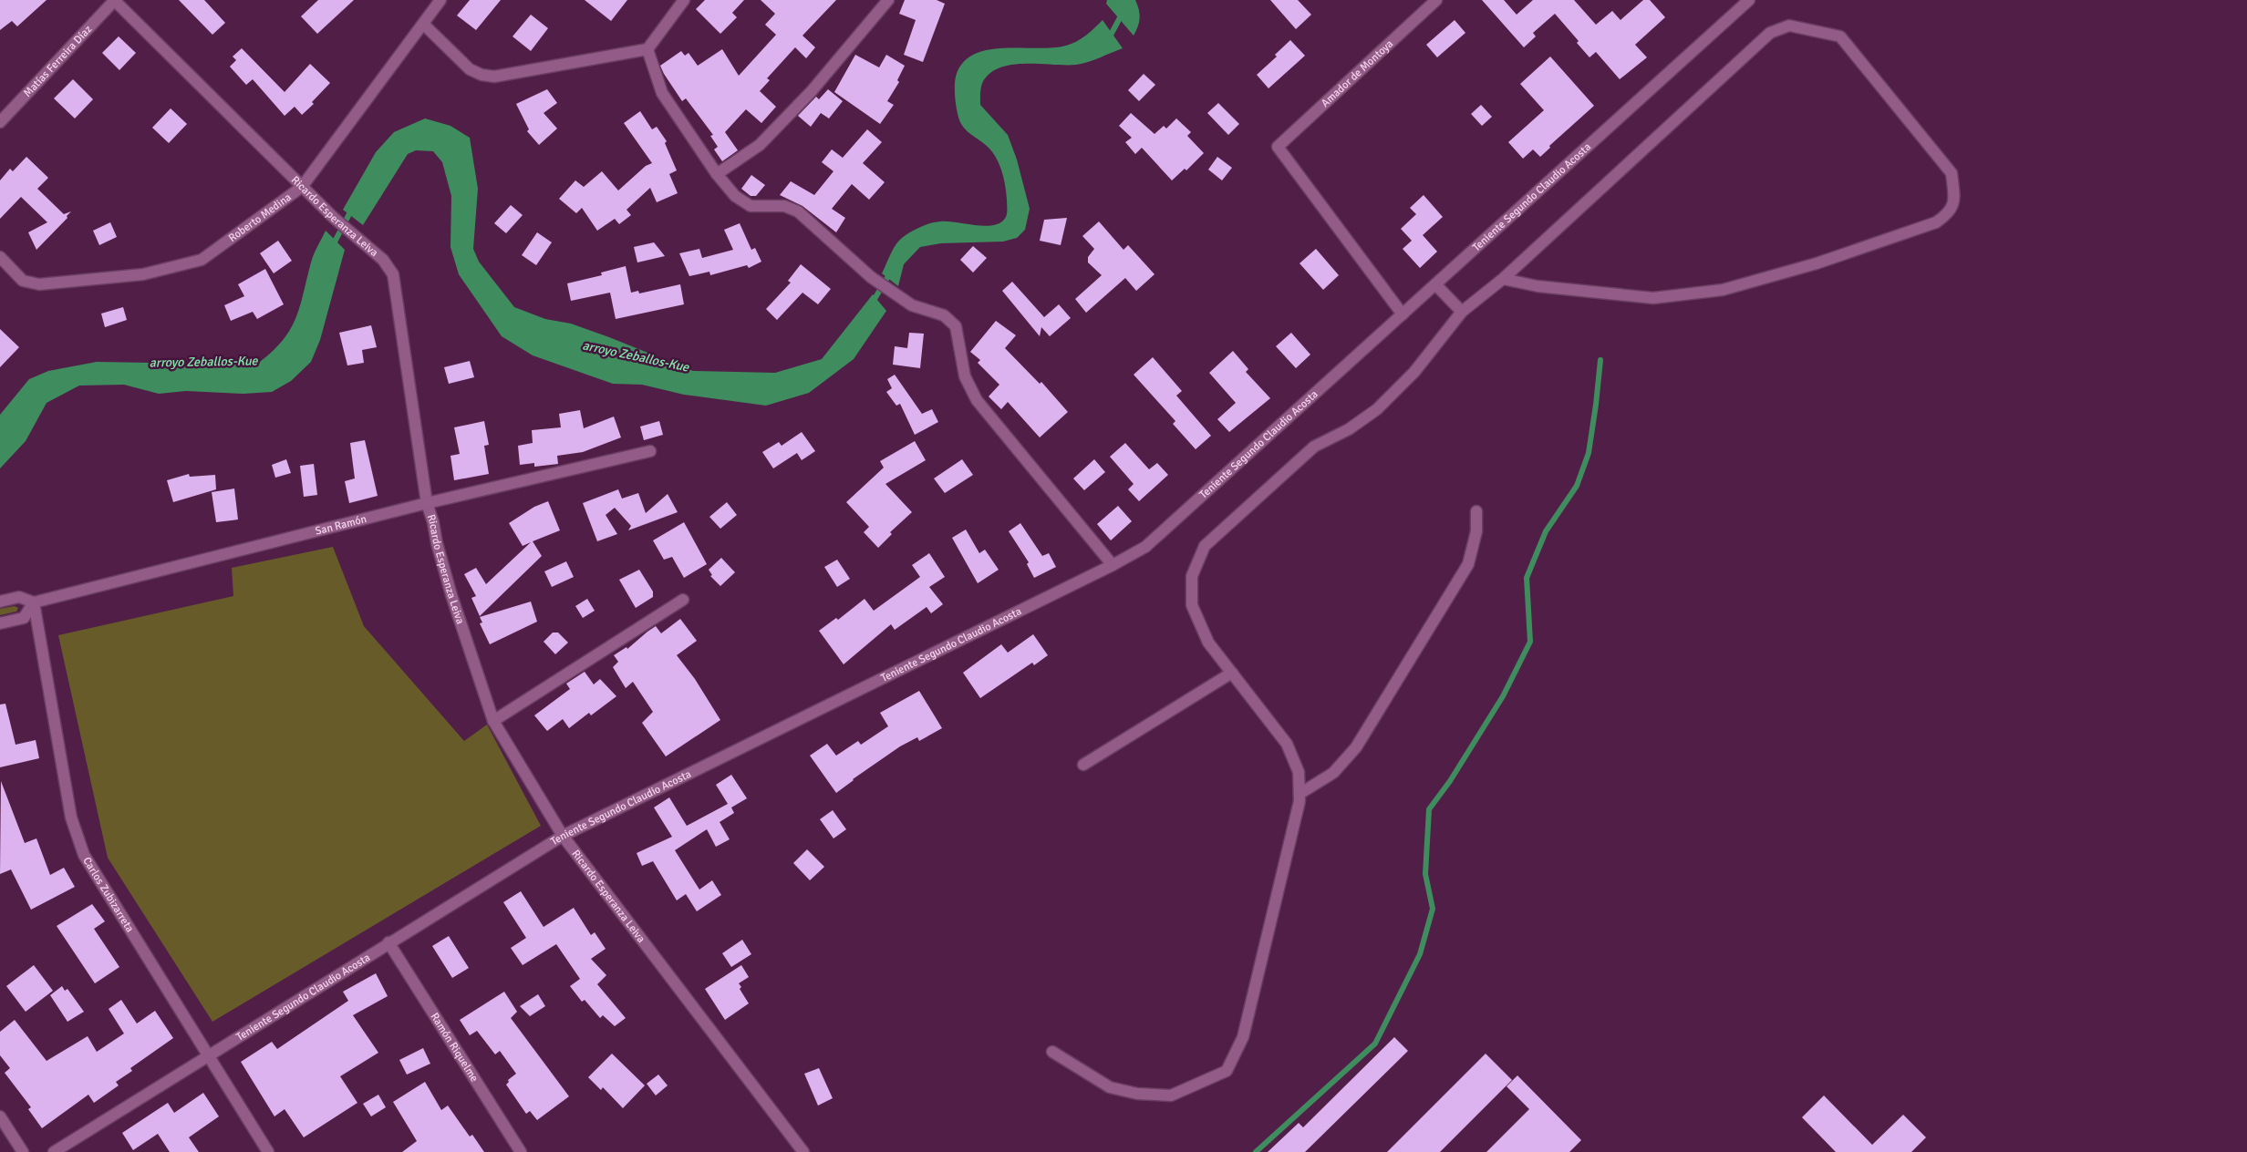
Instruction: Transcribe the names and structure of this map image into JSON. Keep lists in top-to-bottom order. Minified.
{"streets":{"street":["Matías Ferreira Díaz","Amador de Montoya","Teniente Segundo Claudio Acosta","Ricardo Esperanza Leiva","Roberto Medina","San Ramón","Carlos Zubizarreta","Ramón Riquelme"]},"crossings":[["Matías Ferreira Díaz","Ricardo Esperanza Leiva"],["Amador de Montoya","Teniente Segundo Claudio Acosta"],["Teniente Segundo Claudio Acosta","Ricardo Esperanza Leiva"],["Teniente Segundo Claudio Acosta","Carlos Zubizarreta"],["Teniente Segundo Claudio Acosta","Ramón Riquelme"],["Ricardo Esperanza Leiva","Roberto Medina"],["Ricardo Esperanza Leiva","San Ramón"],["San Ramón","Carlos Zubizarreta"]],"water":["arroyo Zeballos-Kue"]}
